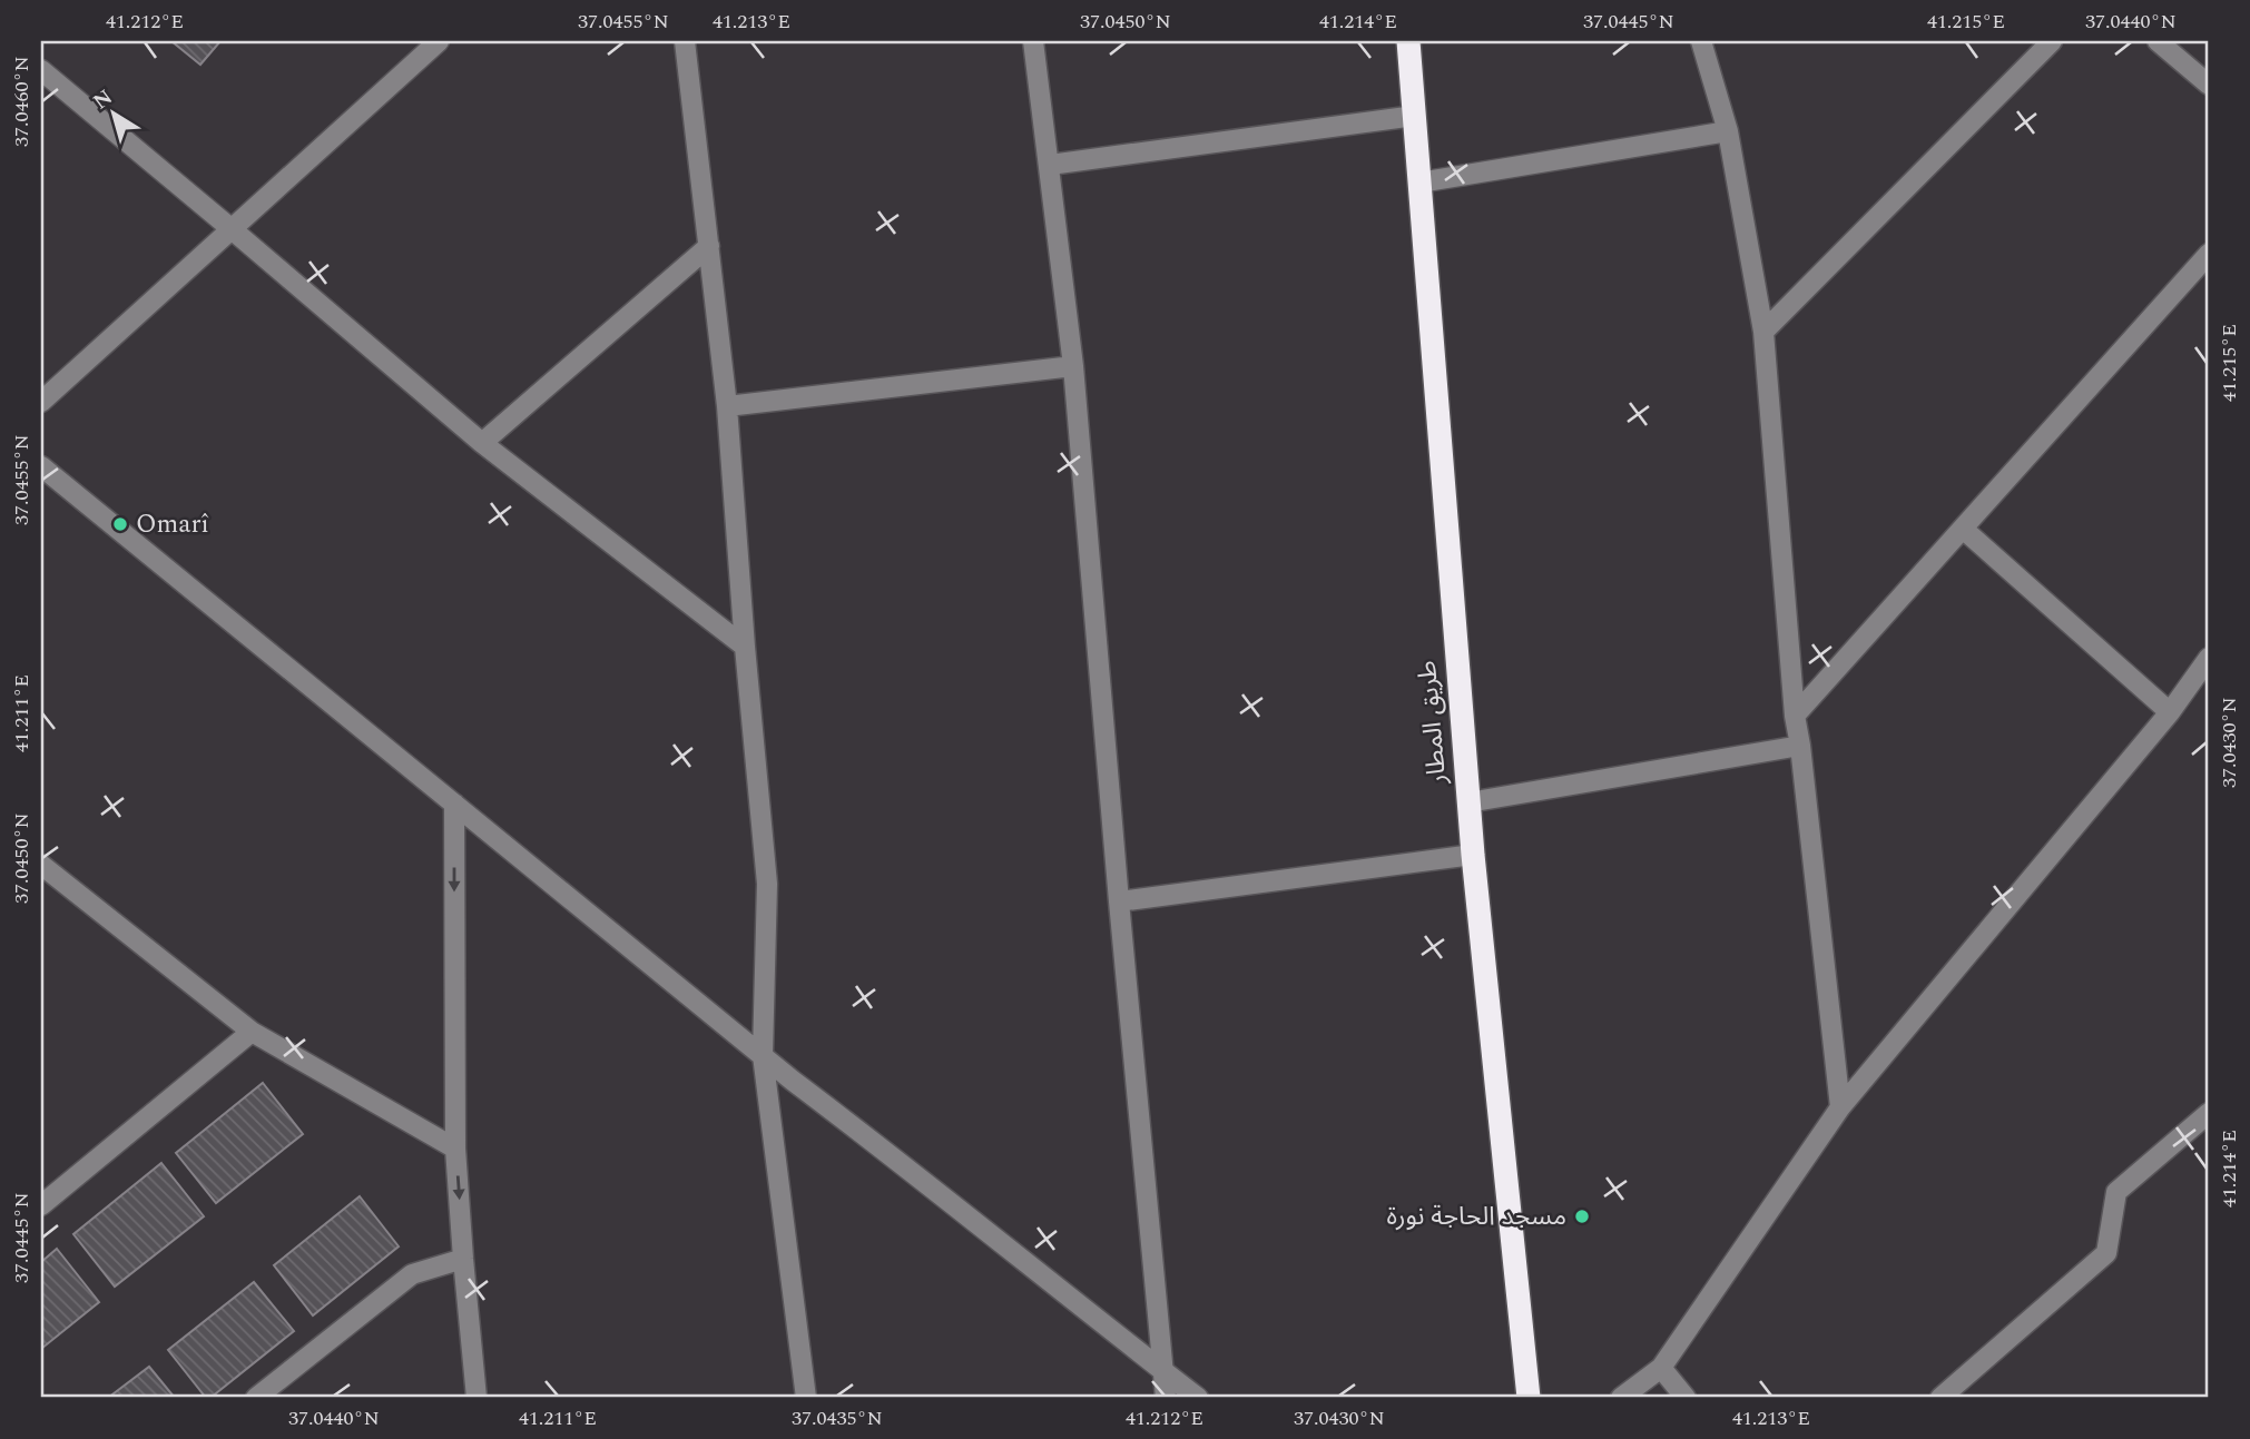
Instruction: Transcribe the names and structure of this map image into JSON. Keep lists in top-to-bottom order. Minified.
{"streets":{"highway":["طريق المطار"]},"places":["Omarî","مسجد الحاجة نورة"],"north":"top left","coordinates":["41.212°E","37.0455°N","41.213°E","37.0450°N","41.214°E","37.0445°N","41.215°E","37.0440°N","37.0460°N","41.211°E","37.0430°N","37.0435°N"]}
